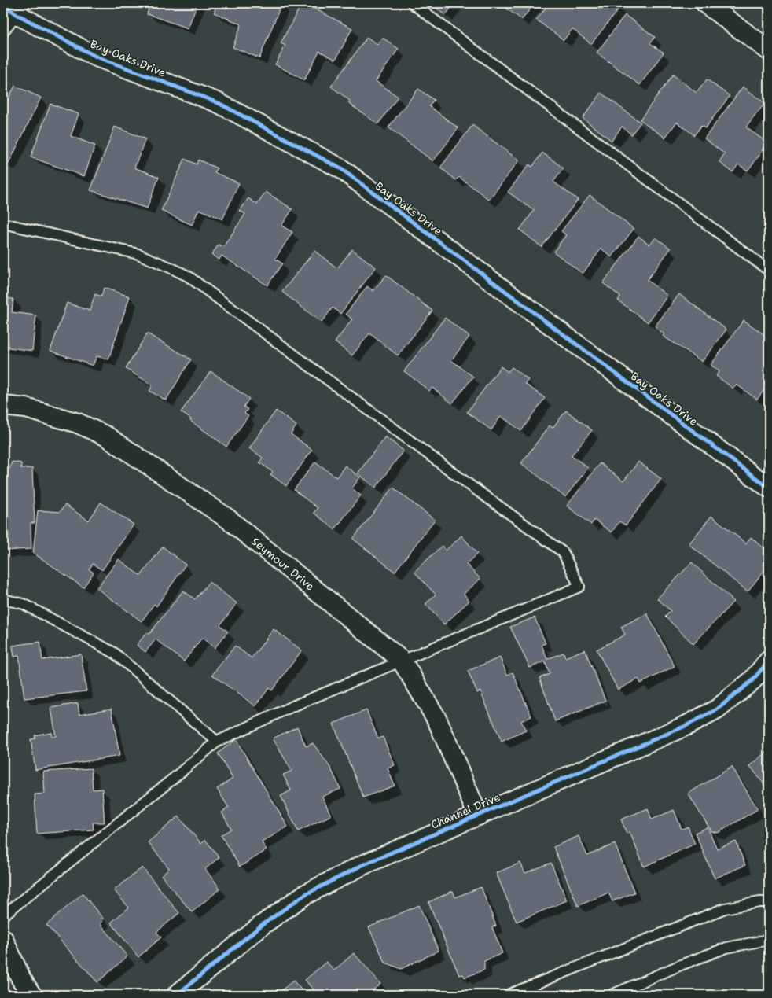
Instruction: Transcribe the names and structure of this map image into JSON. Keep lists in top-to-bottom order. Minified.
{"streets":{"street":["Bay Oaks Drive","Seymour Drive","Channel Drive"]},"crossings":[["Seymour Drive","Channel Drive"]]}
